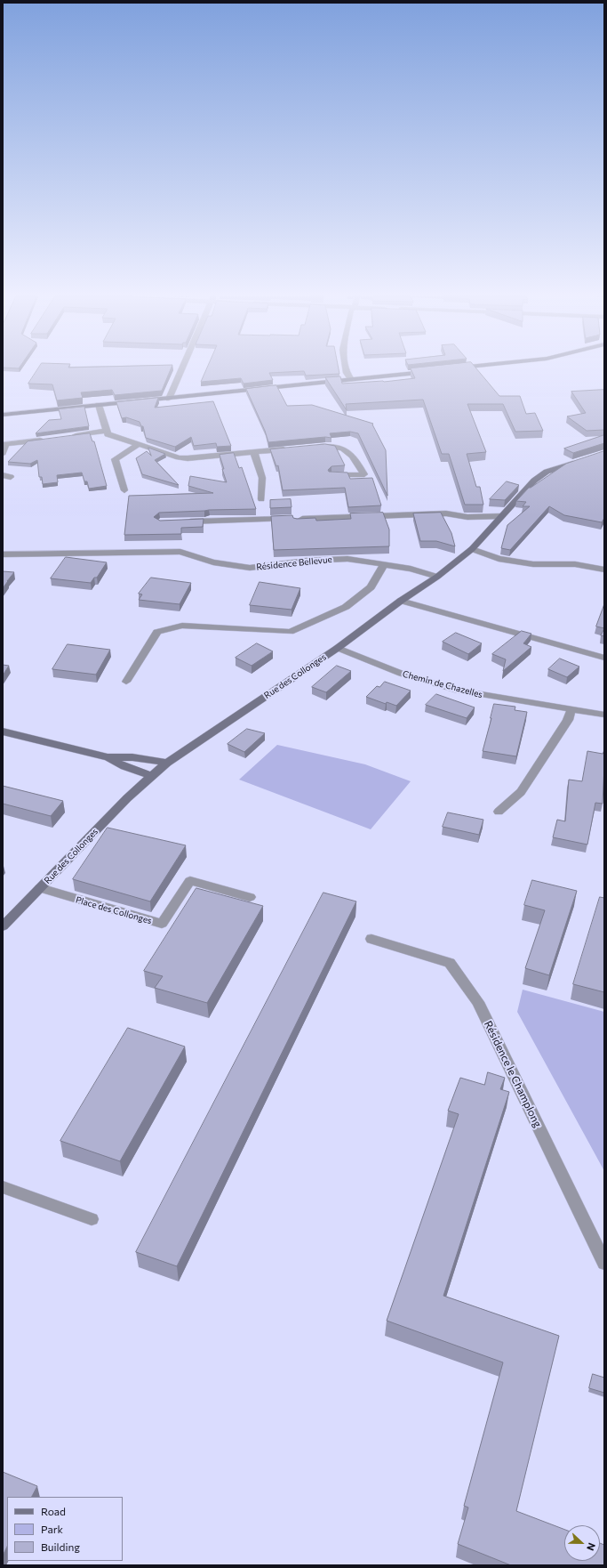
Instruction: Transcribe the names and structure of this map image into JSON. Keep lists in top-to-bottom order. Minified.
{"streets":{"street":["Résidence Bellevue","Rue des Collonges","Chemin de Chazelles","Place des Collonges","Résidence le Champlong"]},"crossings":[["Résidence Bellevue","Rue des Collonges"],["Rue des Collonges","Chemin de Chazelles"],["Rue des Collonges","Place des Collonges"]],"legend":["Road","Park","Building"],"north":"right"}
